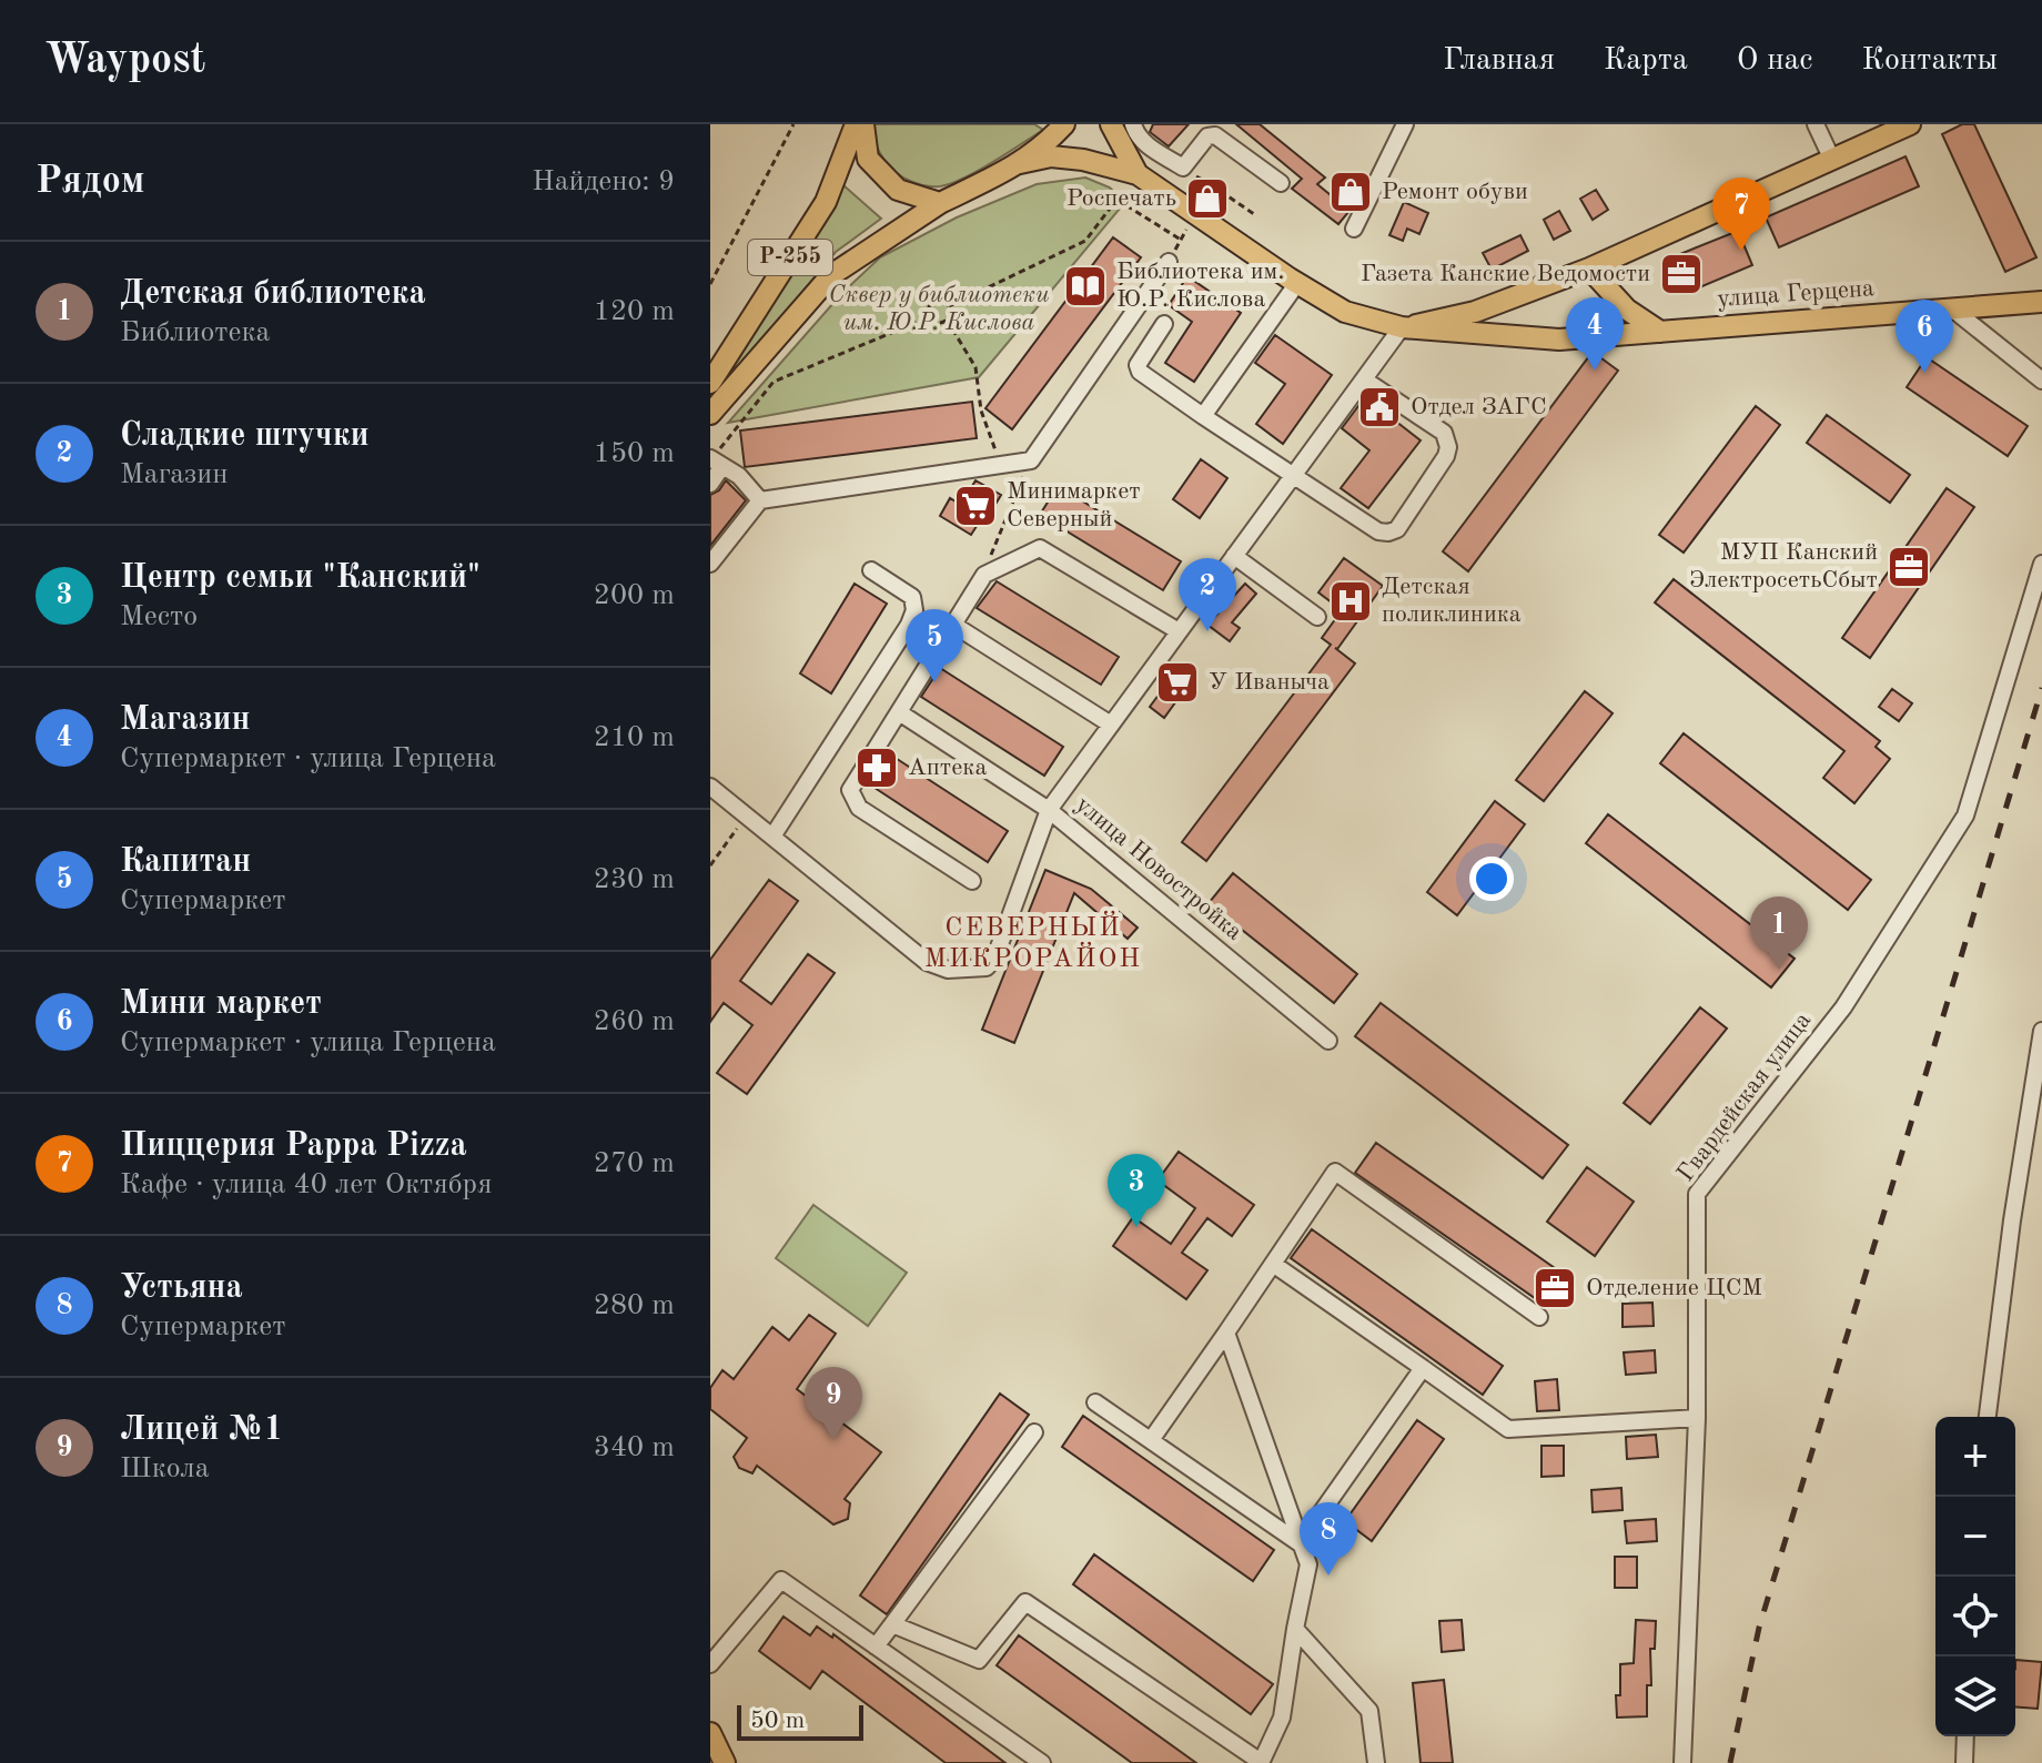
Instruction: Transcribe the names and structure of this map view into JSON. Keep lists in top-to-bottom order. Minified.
{"streets":{"main road":["Р-255","улица Герцена"],"street":["улица Новостройка","Гвардейская улица"]},"crossings":[["улица Герцена","улица Новостройка"]],"districts":["СЕВЕРНЫЙ МИКРОРАЙОН"],"parks":["Сквер у библиотеки им. Ю.Р. Кислова"],"places":{"shop":["Ремонт обуви","Роспечать"],"office":["Газета Канские Ведомости","МУП Канский ЭлектросетьСбыт","Отделение ЦСМ"],"library":["Библиотека им. Ю.Р. Кислова"],"public building":["Отдел ЗАГС"],"supermarket":["Минимаркет Северный","У Иваныча"],"hospital":["Детская поликлиника"],"pharmacy":["Аптека"]},"scale_bar":"50 m","page":{"header":"Waypost","nav":["Главная","Карта","О нас","Контакты"],"heading":["Рядом","Найдено: 9"],"pins":["7","4","6","2","5","1","3","9","8"],"list":[{"mark":"1","name":"Детская библиотека","note":"Библиотека","value":"120 m"},{"mark":"2","name":"Сладкие штучки","note":"Магазин","value":"150 m"},{"mark":"3","name":"Центр семьи \"Канский\"","note":"Место","value":"200 m"},{"mark":"4","name":"Магазин","note":"Супермаркет · улица Герцена","value":"210 m"},{"mark":"5","name":"Капитан","note":"Супермаркет","value":"230 m"},{"mark":"6","name":"Мини маркет","note":"Супермаркет · улица Герцена","value":"260 m"},{"mark":"7","name":"Пиццерия Pappa Pizza","note":"Кафе · улица 40 лет Октября","value":"270 m"},{"mark":"8","name":"Устьяна","note":"Супермаркет","value":"280 m"},{"mark":"9","name":"Лицей №1","note":"Школа","value":"340 m"}],"map_buttons":["+","−"],"scale":"50 m"}}
